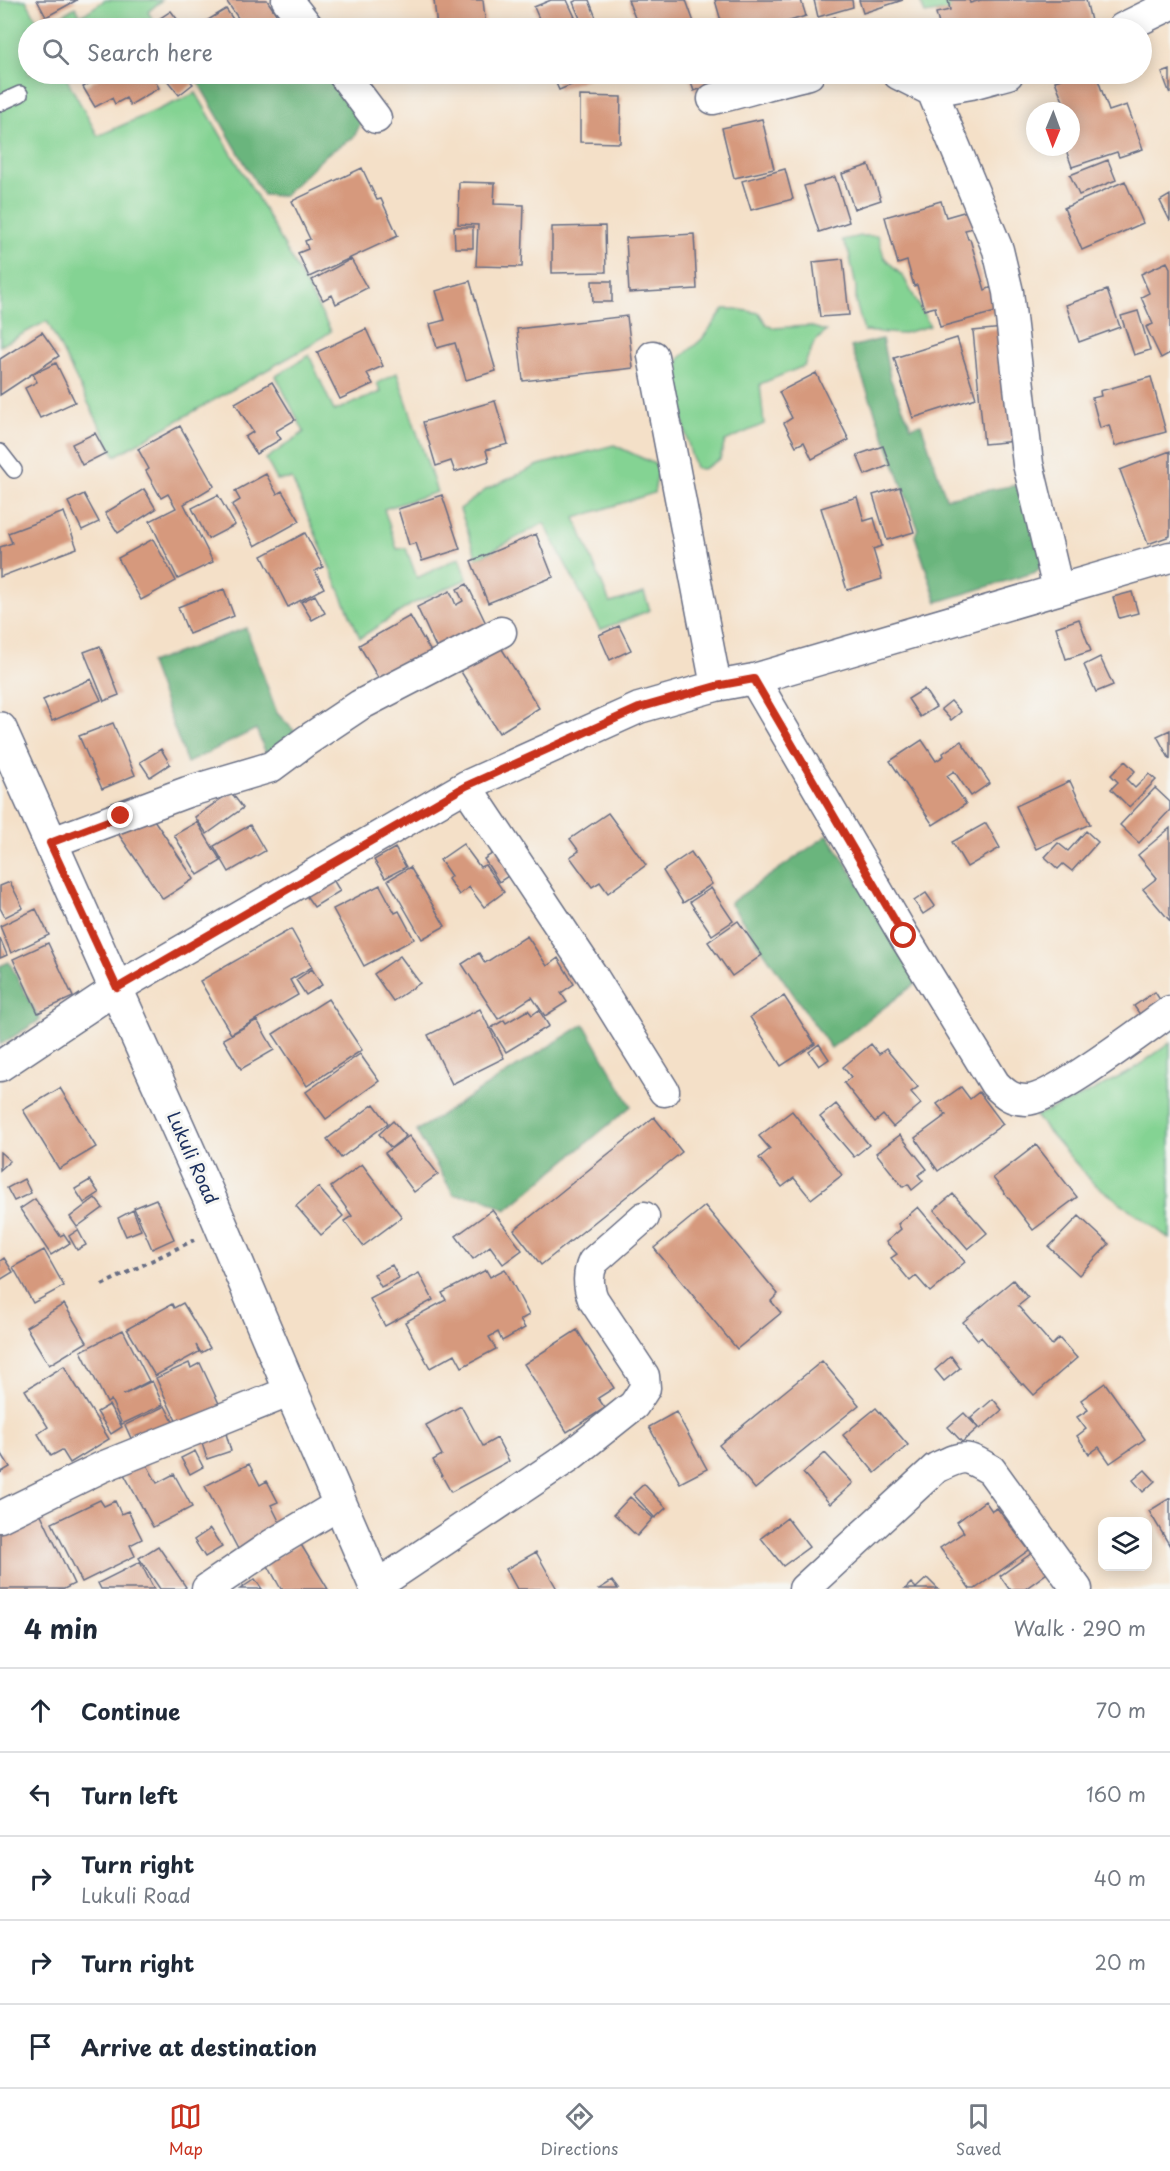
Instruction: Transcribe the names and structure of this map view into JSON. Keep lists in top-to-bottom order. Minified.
{"streets":{"street":["Lukuli Road"]},"north":"bottom","page":{"search":"Search here","heading":["4 min","Walk · 290 m"],"list":[["Continue","70 m"],["Turn left","160 m"],["Turn right","Lukuli Road","40 m"],["Turn right","20 m"],"Arrive at destination"],"nav":["Map","Directions","Saved"]}}
